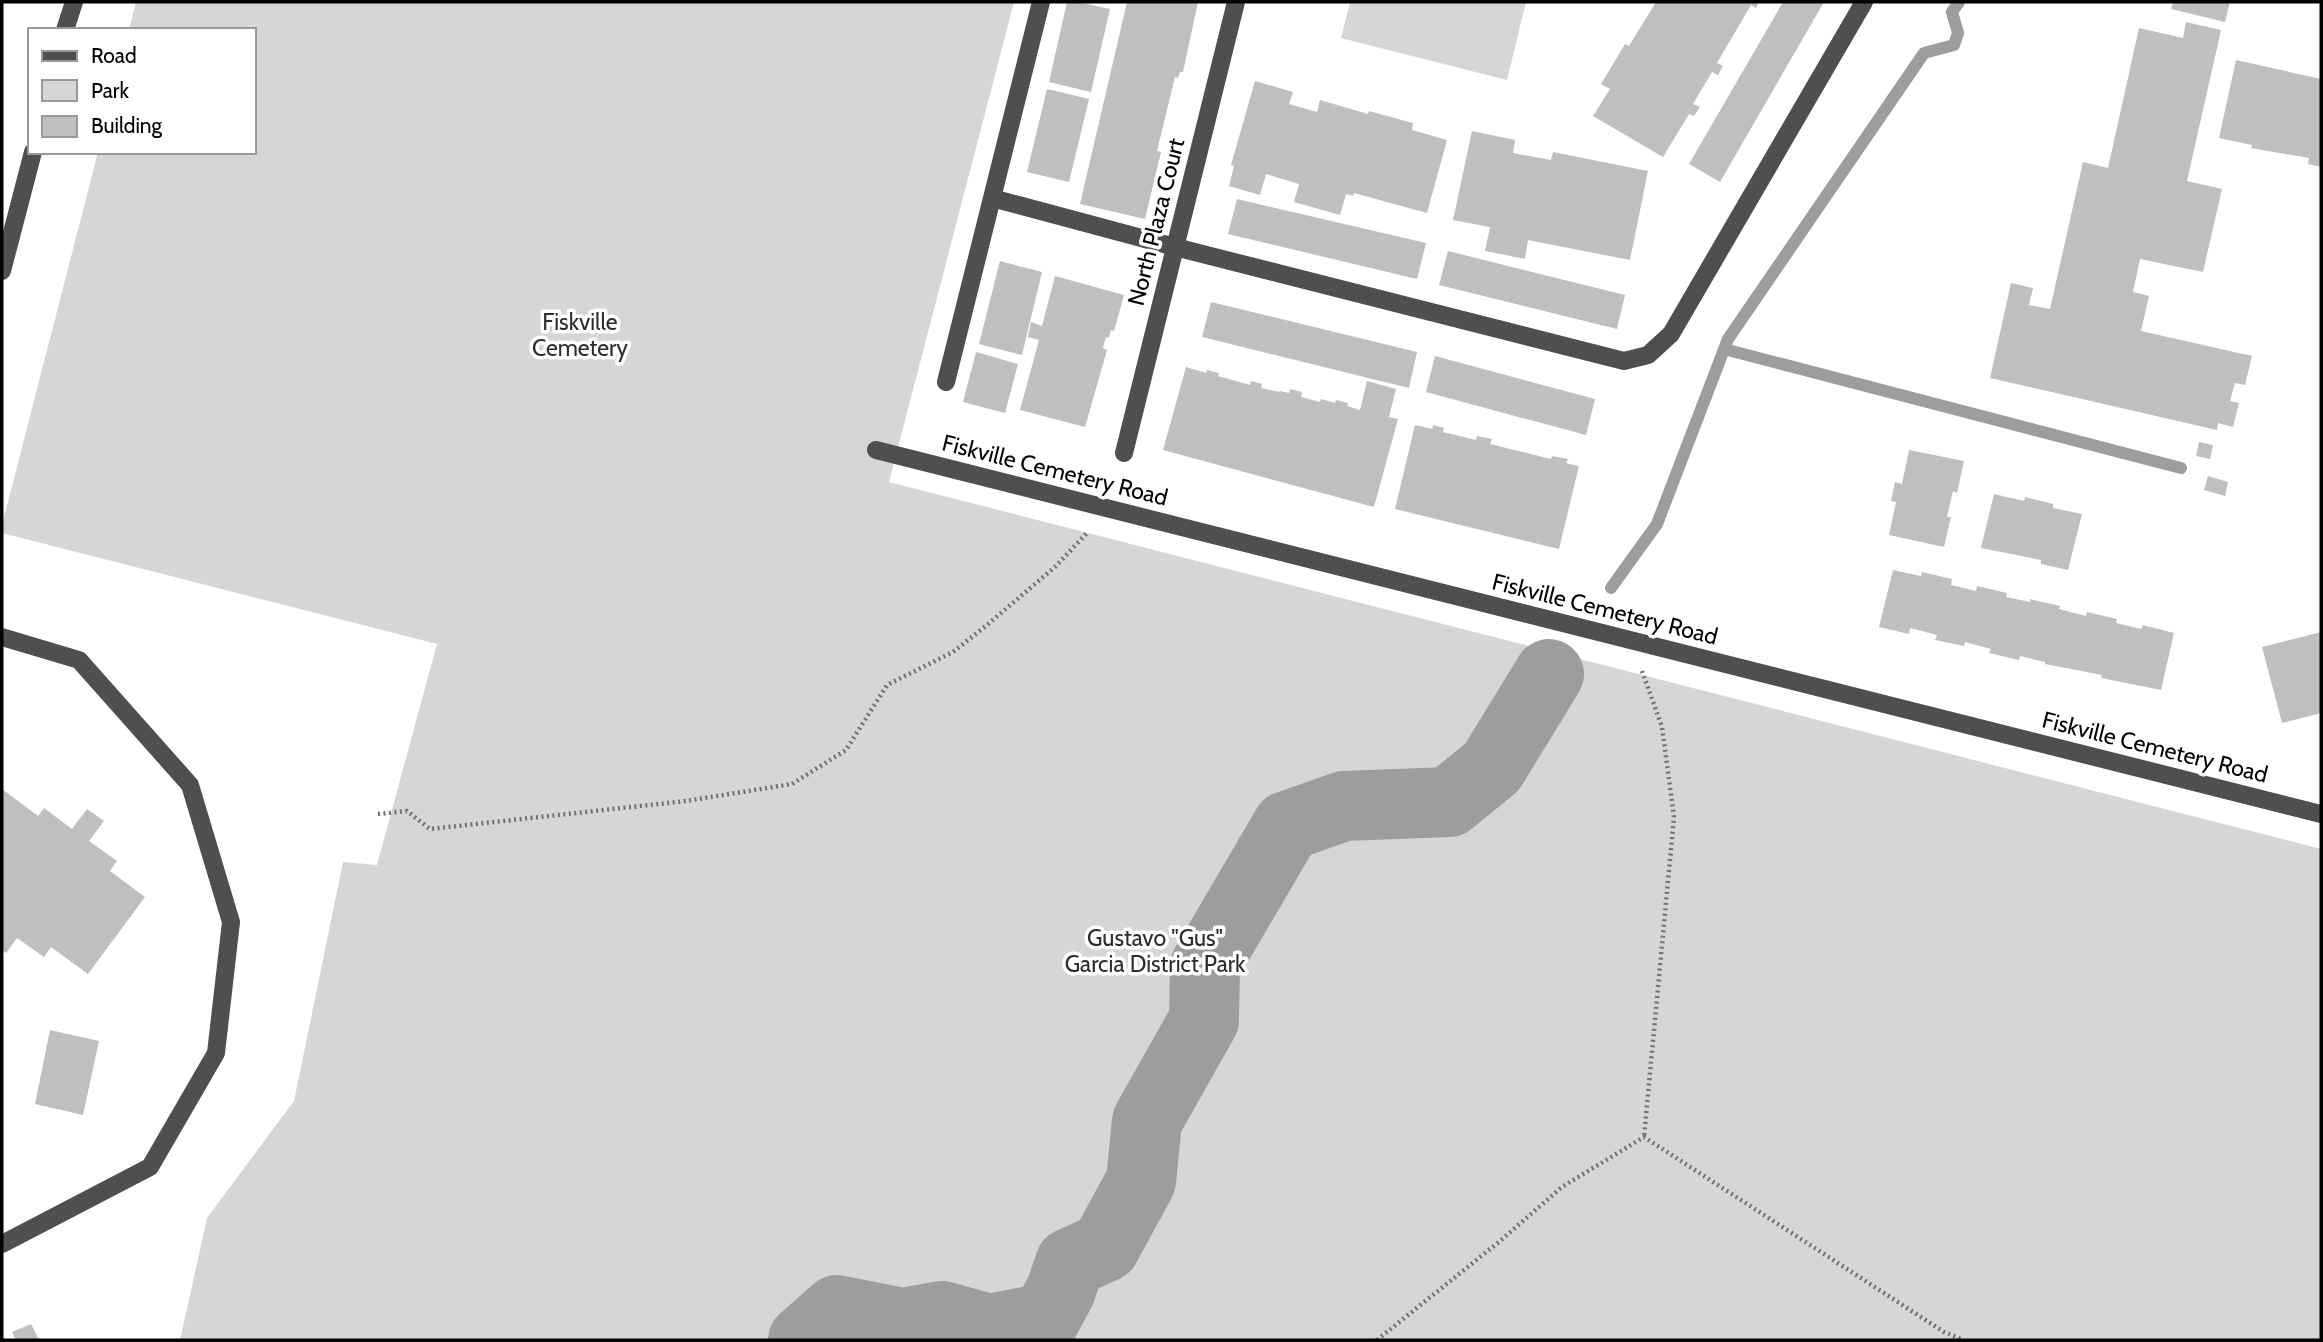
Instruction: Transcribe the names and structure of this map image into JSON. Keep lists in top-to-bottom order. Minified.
{"streets":{"street":["North Plaza Court","Fiskville Cemetery Road"]},"parks":["Fiskville Cemetery","Gustavo \"Gus\" Garcia District Park"],"legend":["Road","Park","Building"]}
